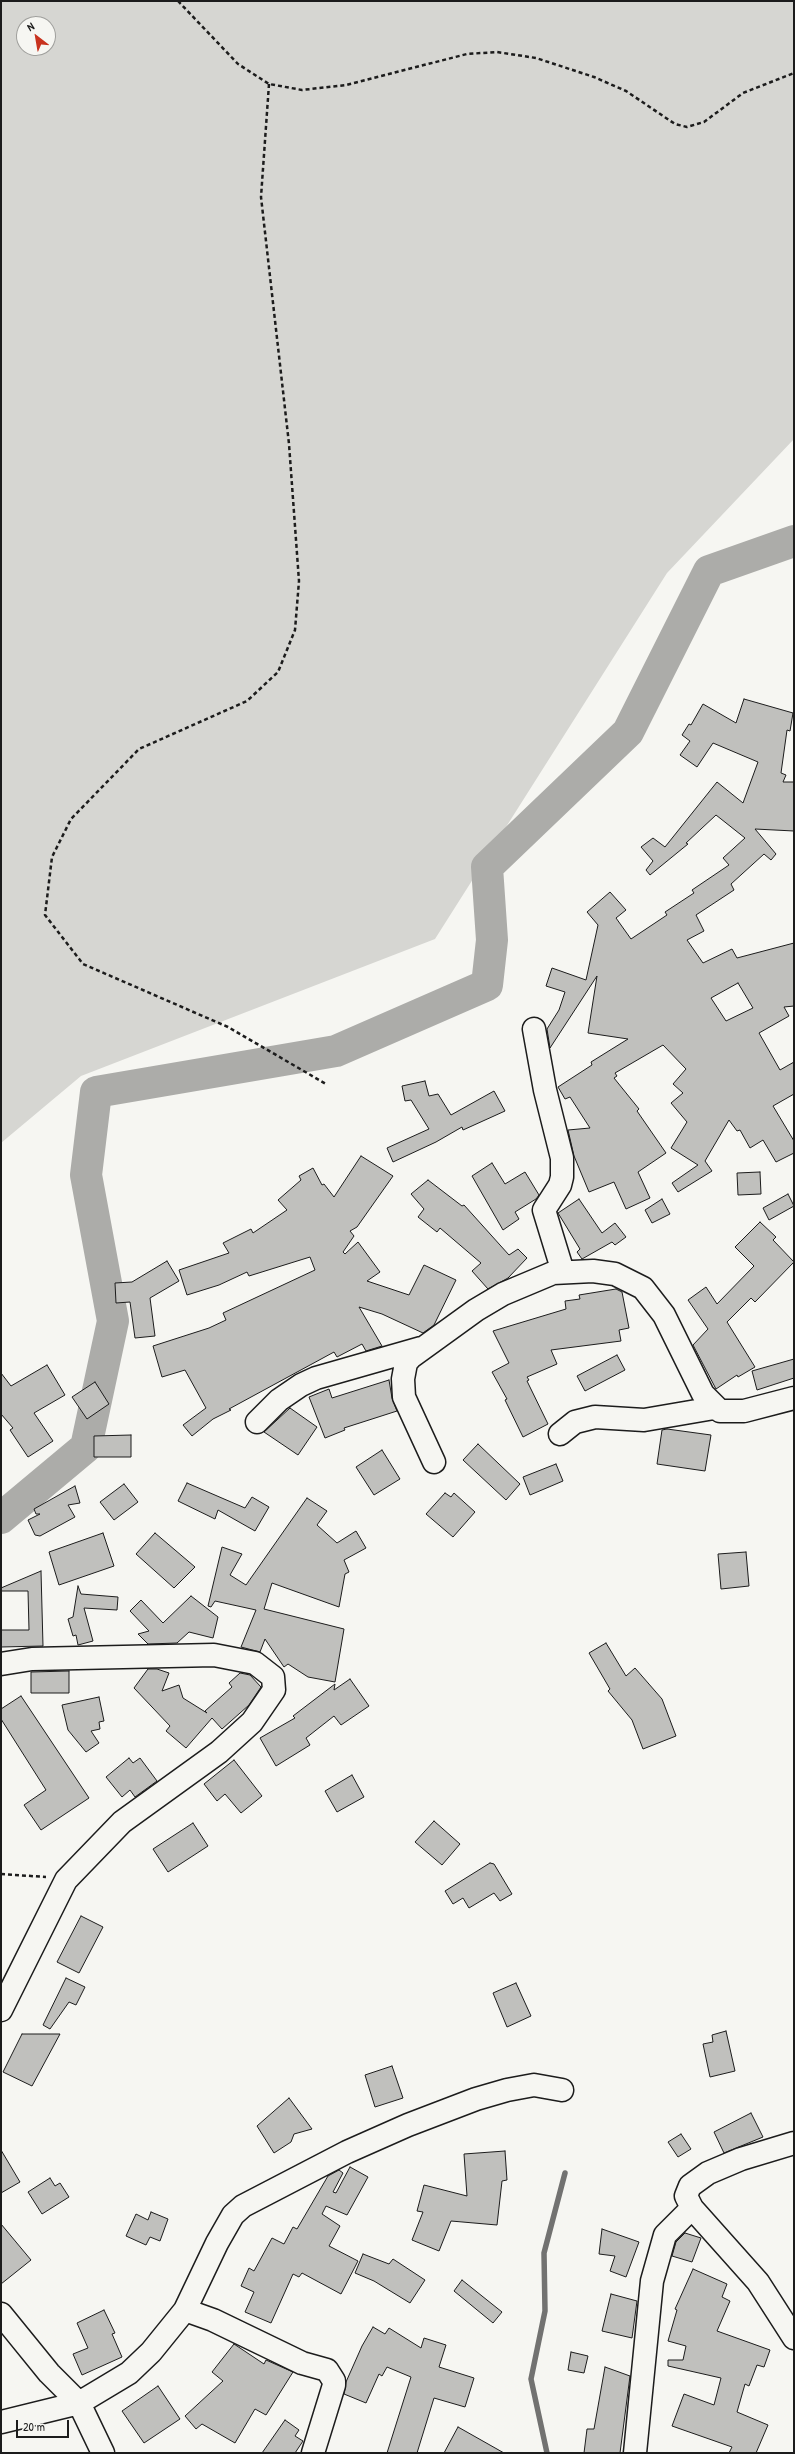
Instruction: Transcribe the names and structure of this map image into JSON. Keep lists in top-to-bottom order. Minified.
{"scale_bar":"20 m","north":"top left"}
